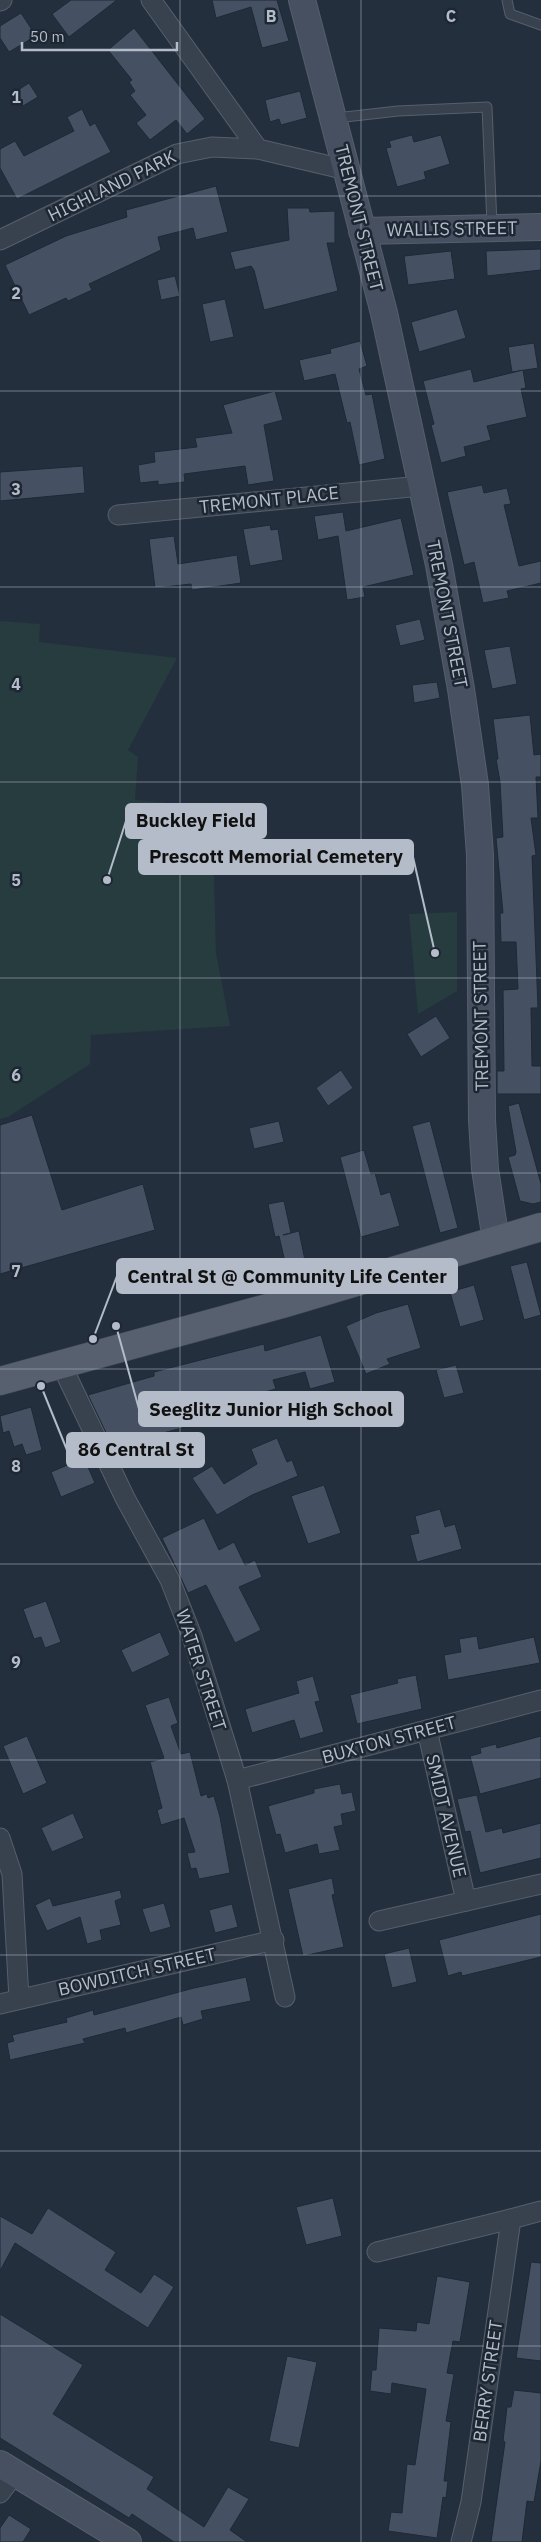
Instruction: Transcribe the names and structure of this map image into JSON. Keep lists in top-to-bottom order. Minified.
{"streets":{"street":["HIGHLAND PARK","TREMONT STREET","WALLIS STREET","TREMONT PLACE","WATER STREET","BUXTON STREET","SMIDT AVENUE","BOWDITCH STREET","BERRY STREET"]},"crossings":[["HIGHLAND PARK","TREMONT STREET"],["TREMONT STREET","WALLIS STREET"],["TREMONT STREET","TREMONT PLACE"],["WATER STREET","BUXTON STREET"],["WATER STREET","BOWDITCH STREET"],["BUXTON STREET","SMIDT AVENUE"]],"places":["Buckley Field","Prescott Memorial Cemetery","Seeglitz Junior High School","Central St @ Community Life Center","86 Central St"],"scale_bar":"50 m","grid":{"columns":["B","C"],"rows":["1","2","3","4","5","6","7","8","9"]}}
